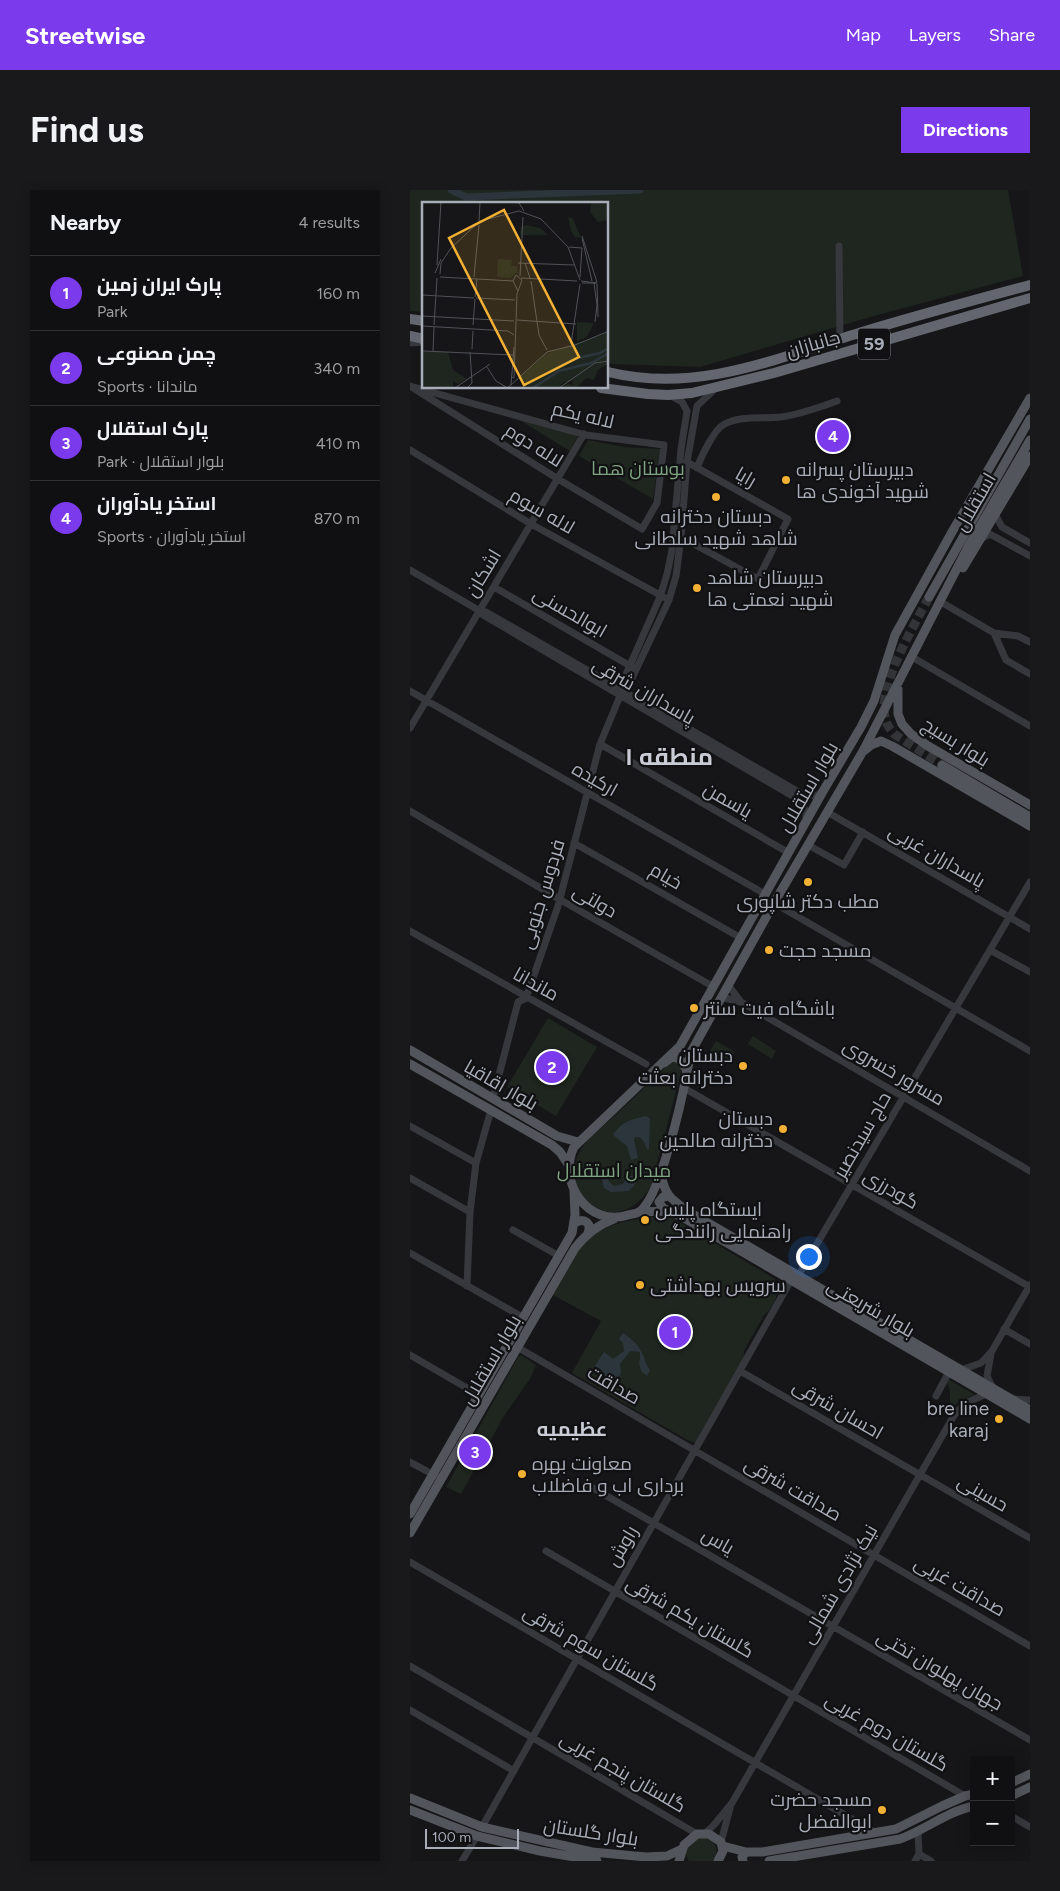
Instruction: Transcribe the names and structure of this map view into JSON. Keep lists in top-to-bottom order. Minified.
{"streets":{"highway":["جانبازان","59"],"main road":["استقلال","بلوار بسیج","بلوار استقلال","بلوار اقاقیا","بلوار شریعتی","بلوار گلستان"],"street":["لاله یکم","لاله دوم","رایا","لاله سوم","اشکان","ابوالحسنی","پاسداران شرقی","ارکیده","یاسمن","پاسداران غربی","خیام","فردوس جنوبی","دولتی","ماندانا","مسرور خسروی","حاج سیدنصیر","گودرزی","صداقت","احسان شرقی","صداقت شرقی","حسینی","یاس","راوش","نیک نژادی شمالی","صداقت غربی","گلستان یکم شرقی","گلستان سوم شرقی","جهان پهلوان تختی","گلستان دوم غربی","گلستان پنجم غربی"]},"crossings":[["جانبازان","فردوس جنوبی"],["لاله یکم","لاله دوم"],["لاله یکم","اشکان"],["لاله دوم","اشکان"],["رایا","فردوس جنوبی"],["استقلال","بلوار استقلال"],["لاله سوم","اشکان"],["لاله سوم","فردوس جنوبی"],["اشکان","ابوالحسنی"],["اشکان","پاسداران شرقی"],["اشکان","ارکیده"],["ابوالحسنی","فردوس جنوبی"],["پاسداران شرقی","فردوس جنوبی"],["بلوار بسیج","بلوار استقلال"],["ارکیده","بلوار استقلال"],["ارکیده","فردوس جنوبی"],["بلوار استقلال","یاسمن"],["بلوار استقلال","پاسداران غربی"],["بلوار استقلال","خیام"],["بلوار استقلال","دولتی"],["بلوار استقلال","صداقت"],["یاسمن","فردوس جنوبی"],["پاسداران غربی","حاج سیدنصیر"],["خیام","فردوس جنوبی"],["فردوس جنوبی","دولتی"],["فردوس جنوبی","ماندانا"],["فردوس جنوبی","بلوار اقاقیا"],["مسرور خسروی","حاج سیدنصیر"],["حاج سیدنصیر","گودرزی"],["حاج سیدنصیر","بلوار شریعتی"],["حاج سیدنصیر","راوش"],["بلوار شریعتی","راوش"],["بلوار شریعتی","نیک نژادی شمالی"],["صداقت","صداقت شرقی"],["صداقت","راوش"],["احسان شرقی","حسینی"],["احسان شرقی","راوش"],["احسان شرقی","نیک نژادی شمالی"],["صداقت شرقی","راوش"],["صداقت شرقی","نیک نژادی شمالی"],["صداقت شرقی","صداقت غربی"],["حسینی","نیک نژادی شمالی"],["یاس","راوش"],["یاس","نیک نژادی شمالی"],["یاس","جهان پهلوان تختی"],["راوش","گلستان یکم شرقی"],["راوش","گلستان سوم شرقی"],["راوش","گلستان پنجم غربی"],["راوش","بلوار گلستان"],["نیک نژادی شمالی","صداقت غربی"],["نیک نژادی شمالی","گلستان یکم شرقی"],["نیک نژادی شمالی","گلستان سوم شرقی"],["نیک نژادی شمالی","جهان پهلوان تختی"],["نیک نژادی شمالی","گلستان دوم غربی"],["گلستان یکم شرقی","گلستان دوم غربی"]],"districts":["منطقه ۱","عظیمیه"],"parks":["بوستان هما","میدان استقلال"],"places":["دبیرستان پسرانه شهید آخوندی ها","دبستان دخترانه شاهد شهید سلطانی","دبیرستان شاهد شهید نعمتی ها","مطب دکتر شاپوری","مسجد حجت","باشگاه فیت سنتر","دبستان دخترانه بعثت","دبستان دخترانه صالحین","ایستگاه پلیس راهنمایی رانندگی","سرویس بهداشتی","bre line karaj","معاونت بهره برداری اب و فاضلاب","مسجد حضرت ابوالفضل"],"scale_bar":"100 m","page":{"header":"Streetwise","nav":["Map","Layers","Share"],"buttons":"Directions","title":"Find us","heading":["Nearby","4 results"],"list":[{"mark":"1","name":"پارک ایران زمین","note":"Park","value":"160 m"},{"mark":"2","name":"چمن مصنوعی","note":"Sports · ماندانا","value":"340 m"},{"mark":"3","name":"پارک استقلال","note":"Park · بلوار استقلال","value":"410 m"},{"mark":"4","name":"استخر یادآوران","note":"Sports · استخر یادآوران","value":"870 m"}],"pins":["4","2","1","3"],"map_buttons":["+","−"],"scale":"100 m"}}
